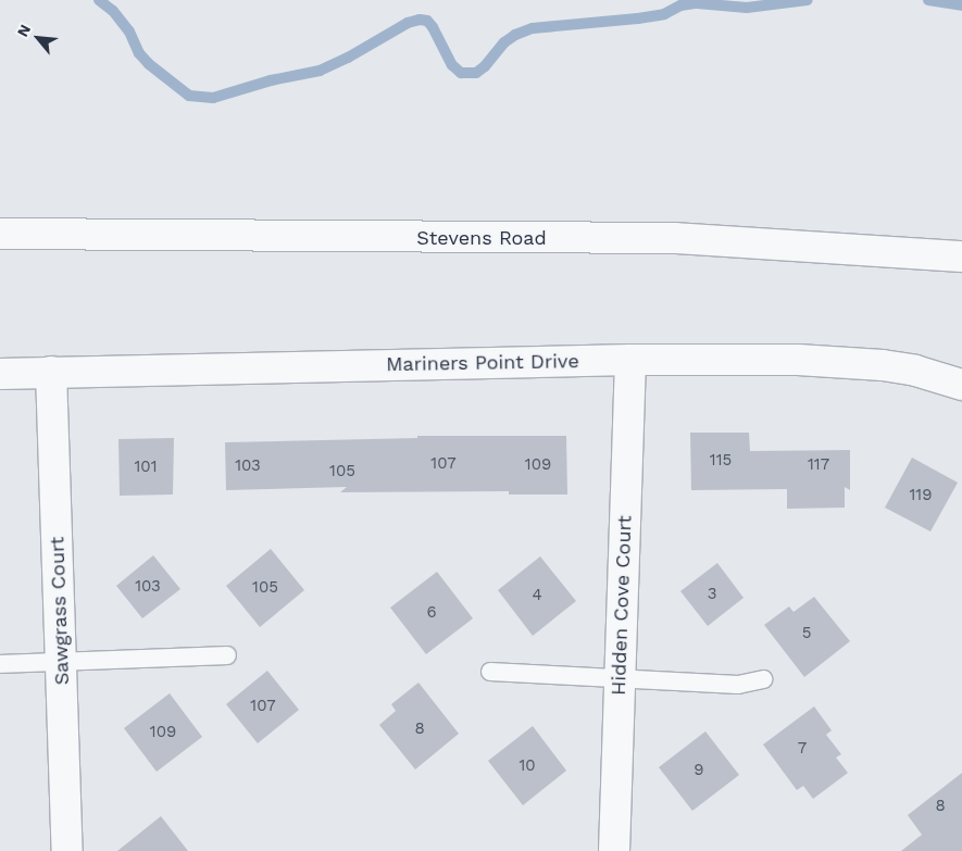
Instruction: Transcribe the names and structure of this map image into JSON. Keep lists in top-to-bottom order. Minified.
{"streets":{"street":["Stevens Road","Mariners Point Drive","Hidden Cove Court","Sawgrass Court"]},"crossings":[["Mariners Point Drive","Hidden Cove Court"],["Mariners Point Drive","Sawgrass Court"]],"house_numbers":["115","107","109","117","103","101","105","119","103","105","3","4","6","5","107","8","109","7","10","9","8"],"north":"top left"}
